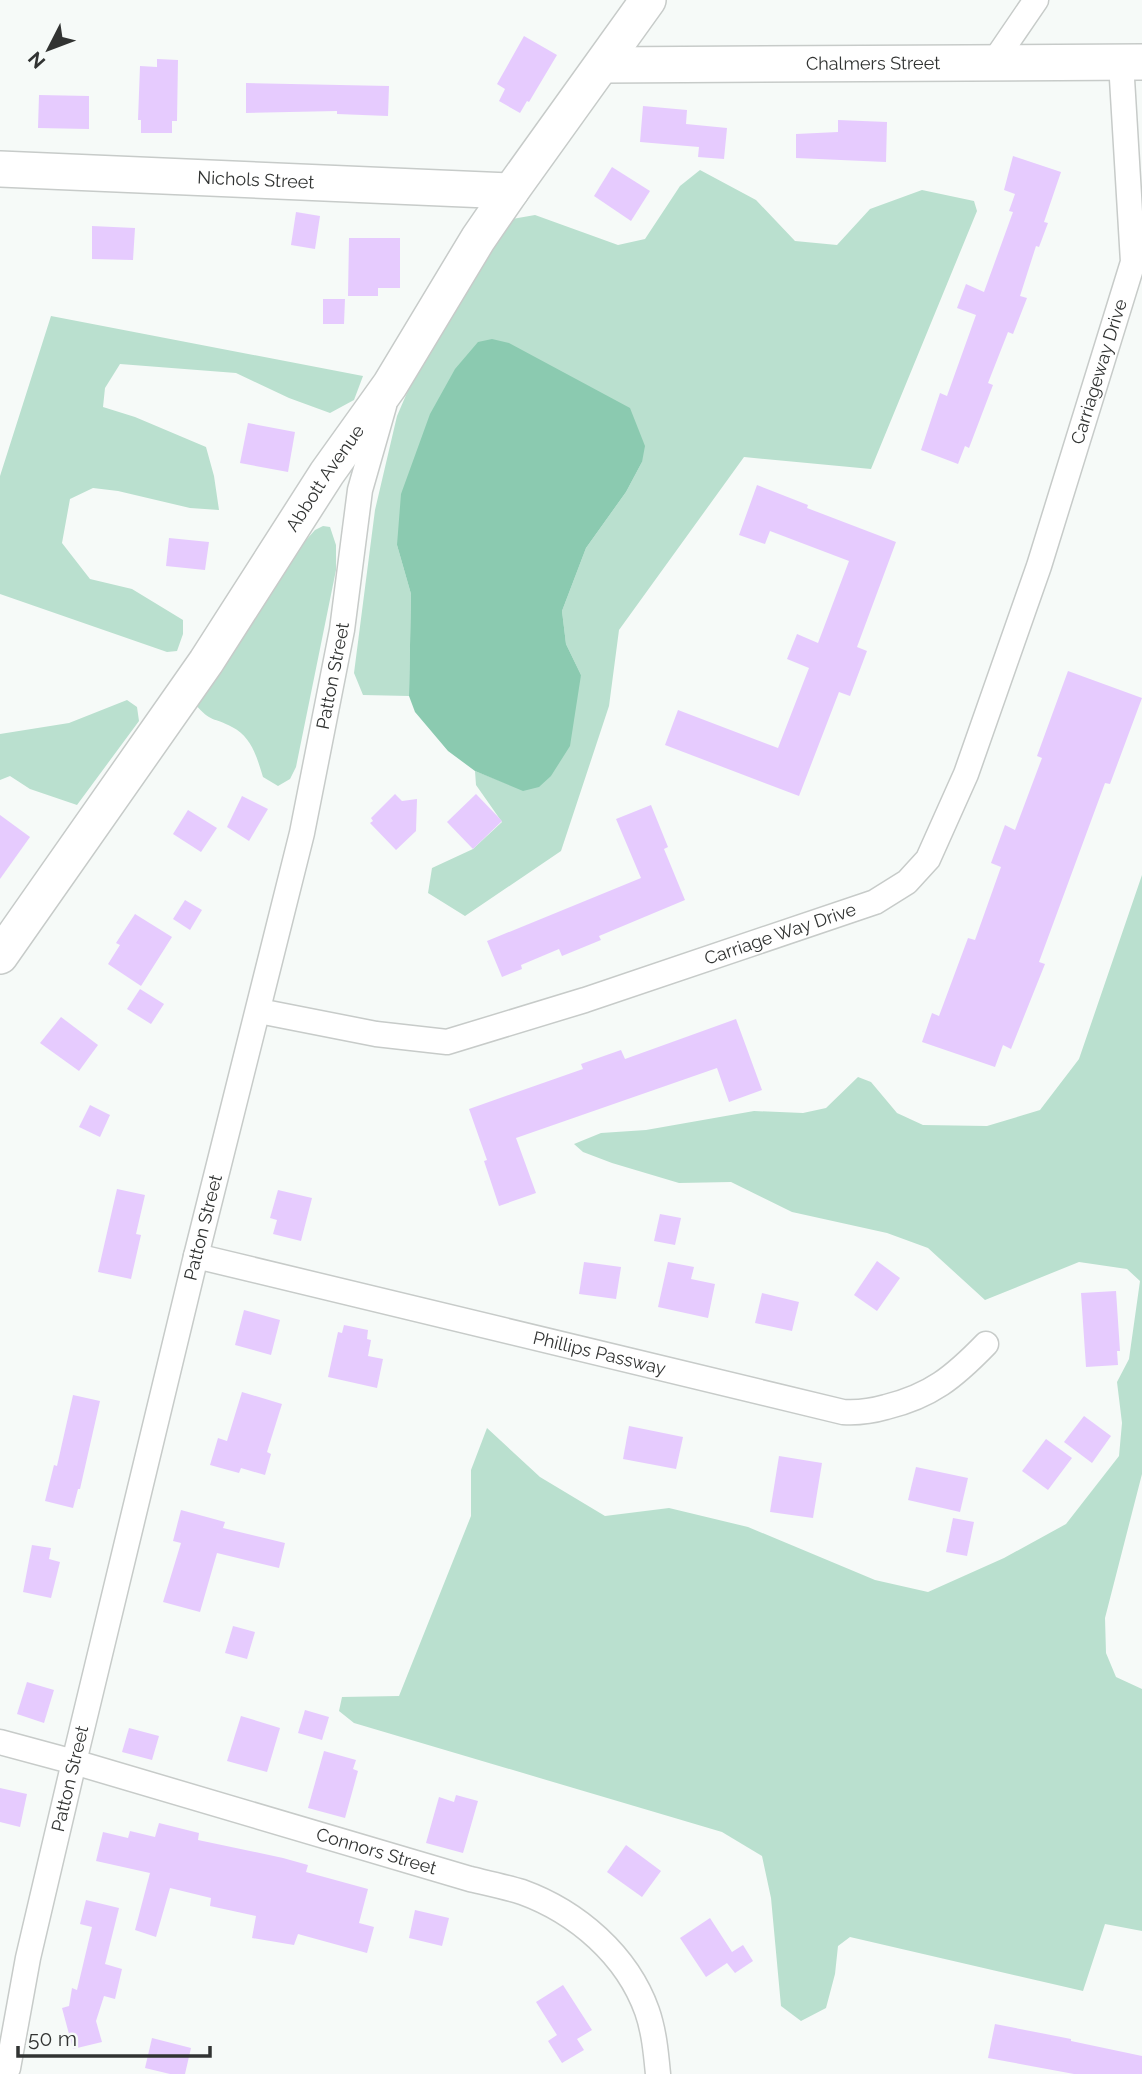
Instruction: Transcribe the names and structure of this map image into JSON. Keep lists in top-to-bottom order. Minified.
{"streets":{"main road":["Chalmers Street","Nichols Street","Abbott Avenue"],"street":["Carriageway Drive","Patton Street","Carriage Way Drive","Phillips Passway","Connors Street"]},"crossings":[["Chalmers Street","Carriageway Drive"],["Chalmers Street","Abbott Avenue"],["Nichols Street","Abbott Avenue"],["Carriageway Drive","Carriage Way Drive"],["Abbott Avenue","Patton Street"],["Patton Street","Carriage Way Drive"],["Patton Street","Phillips Passway"],["Patton Street","Connors Street"]],"scale_bar":"50 m","north":"bottom left"}
